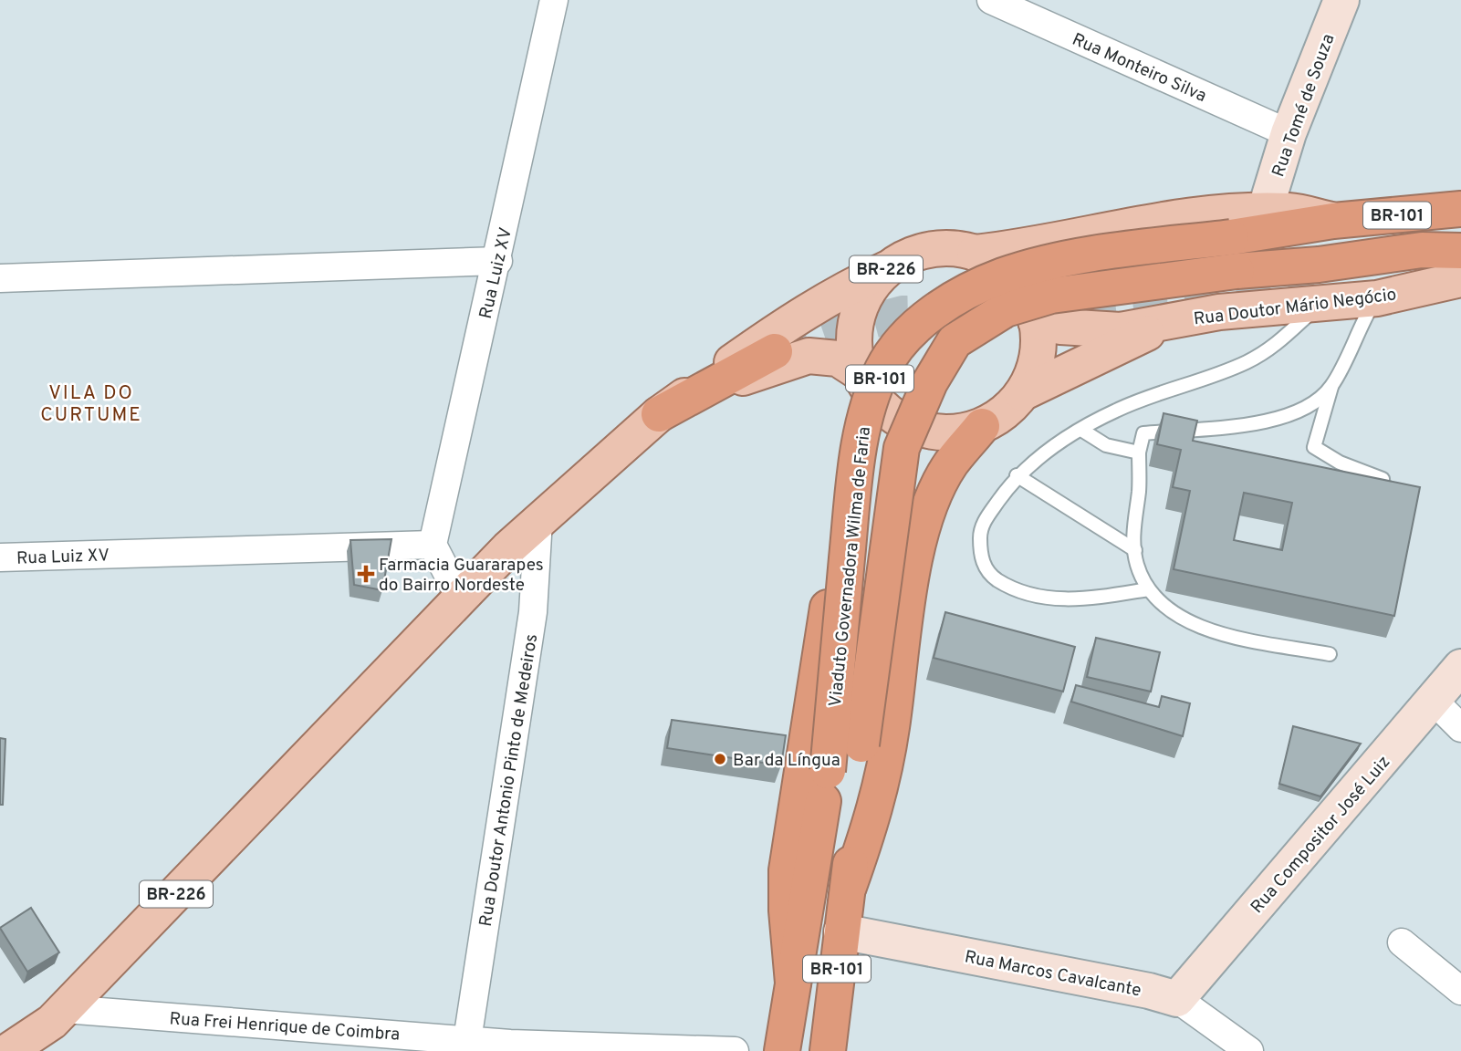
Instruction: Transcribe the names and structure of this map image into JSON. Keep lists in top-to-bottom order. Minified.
{"streets":{"highway":["BR-101","Viaduto Governadora Wilma de Faria"],"main road":["BR-226","Rua Doutor Mário Negócio"],"street":["Rua Monteiro Silva","Rua Tomé de Souza","Rua Luiz XV","Rua Doutor Antonio Pinto de Medeiros","Rua Compositor José Luiz","Rua Marcos Cavalcante","Rua Frei Henrique de Coimbra"]},"crossings":[["Rua Monteiro Silva","Rua Tomé de Souza"],["BR-101","Viaduto Governadora Wilma de Faria"],["BR-101","Rua Marcos Cavalcante"],["BR-226","Rua Doutor Mário Negócio"],["BR-226","Rua Doutor Antonio Pinto de Medeiros"],["BR-226","Rua Frei Henrique de Coimbra"],["Rua Doutor Antonio Pinto de Medeiros","Rua Frei Henrique de Coimbra"],["Rua Compositor José Luiz","Rua Marcos Cavalcante"]],"districts":["VILA DO CURTUME"],"places":{"health":["Farmacia Guararapes do Bairro Nordeste"],"other":["Bar da Língua"]}}
